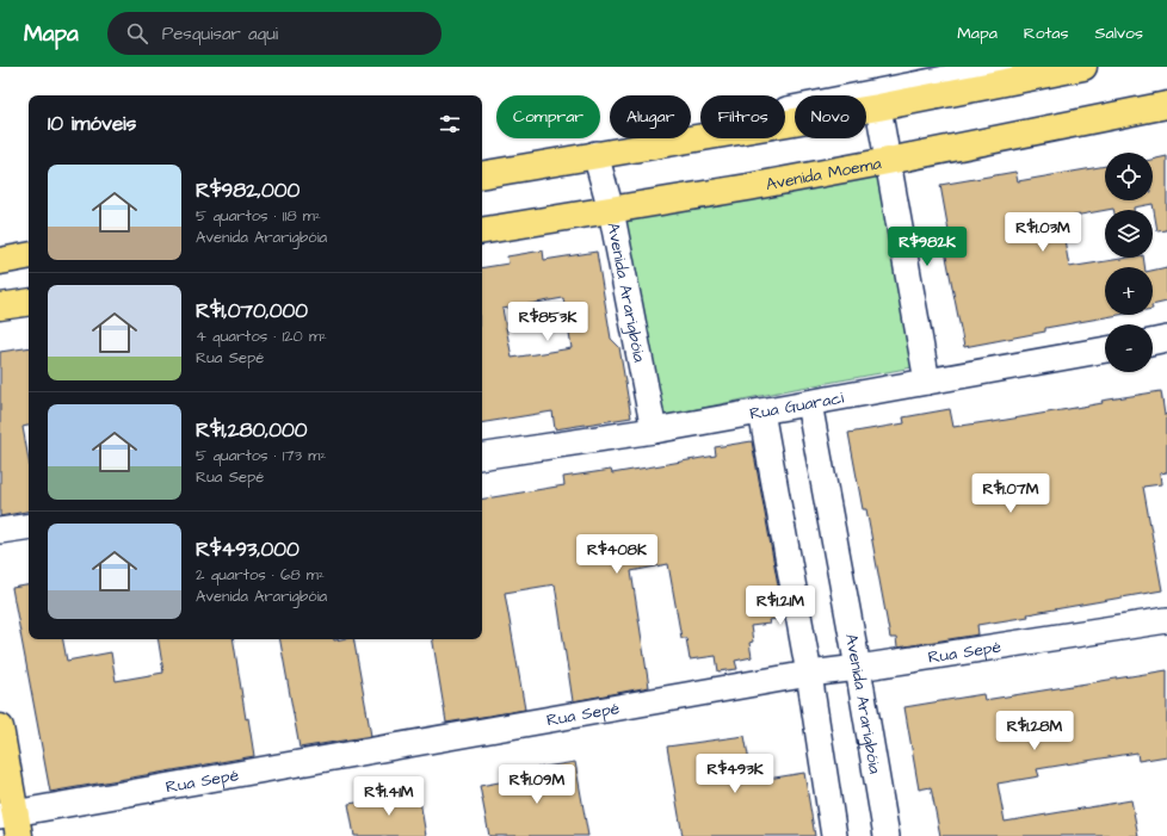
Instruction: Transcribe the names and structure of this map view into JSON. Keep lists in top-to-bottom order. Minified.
{"streets":{"main road":["Avenida Moema"],"street":["Avenida Ararigbóia","Rua Guaraci","Rua Sepé"]},"crossings":[["Avenida Moema","Avenida Ararigbóia"],["Avenida Ararigbóia","Rua Guaraci"],["Avenida Ararigbóia","Rua Sepé"]],"page":{"header":"Mapa","search":"Pesquisar aqui","nav":["Mapa","Rotas","Salvos"],"chip":["Comprar","Alugar","Filtros","Novo"],"heading":"10 imóveis","map_buttons":["+","−"],"list":[{"name":"R$982,000","note":"5 quartos · 118 m² · Avenida Ararigbóia"},{"name":"R$1,070,000","note":"4 quartos · 120 m² · Rua Sepé"},{"name":"R$1,280,000","note":"5 quartos · 173 m² · Rua Sepé"},{"name":"R$493,000","note":"2 quartos · 68 m² · Avenida Ararigbóia"}],"price":["R$1.03M","R$982K","R$853K","R$1.07M","R$408K","R$1.21M","R$1.28M","R$493K","R$1.09M","R$1.41M"]}}
